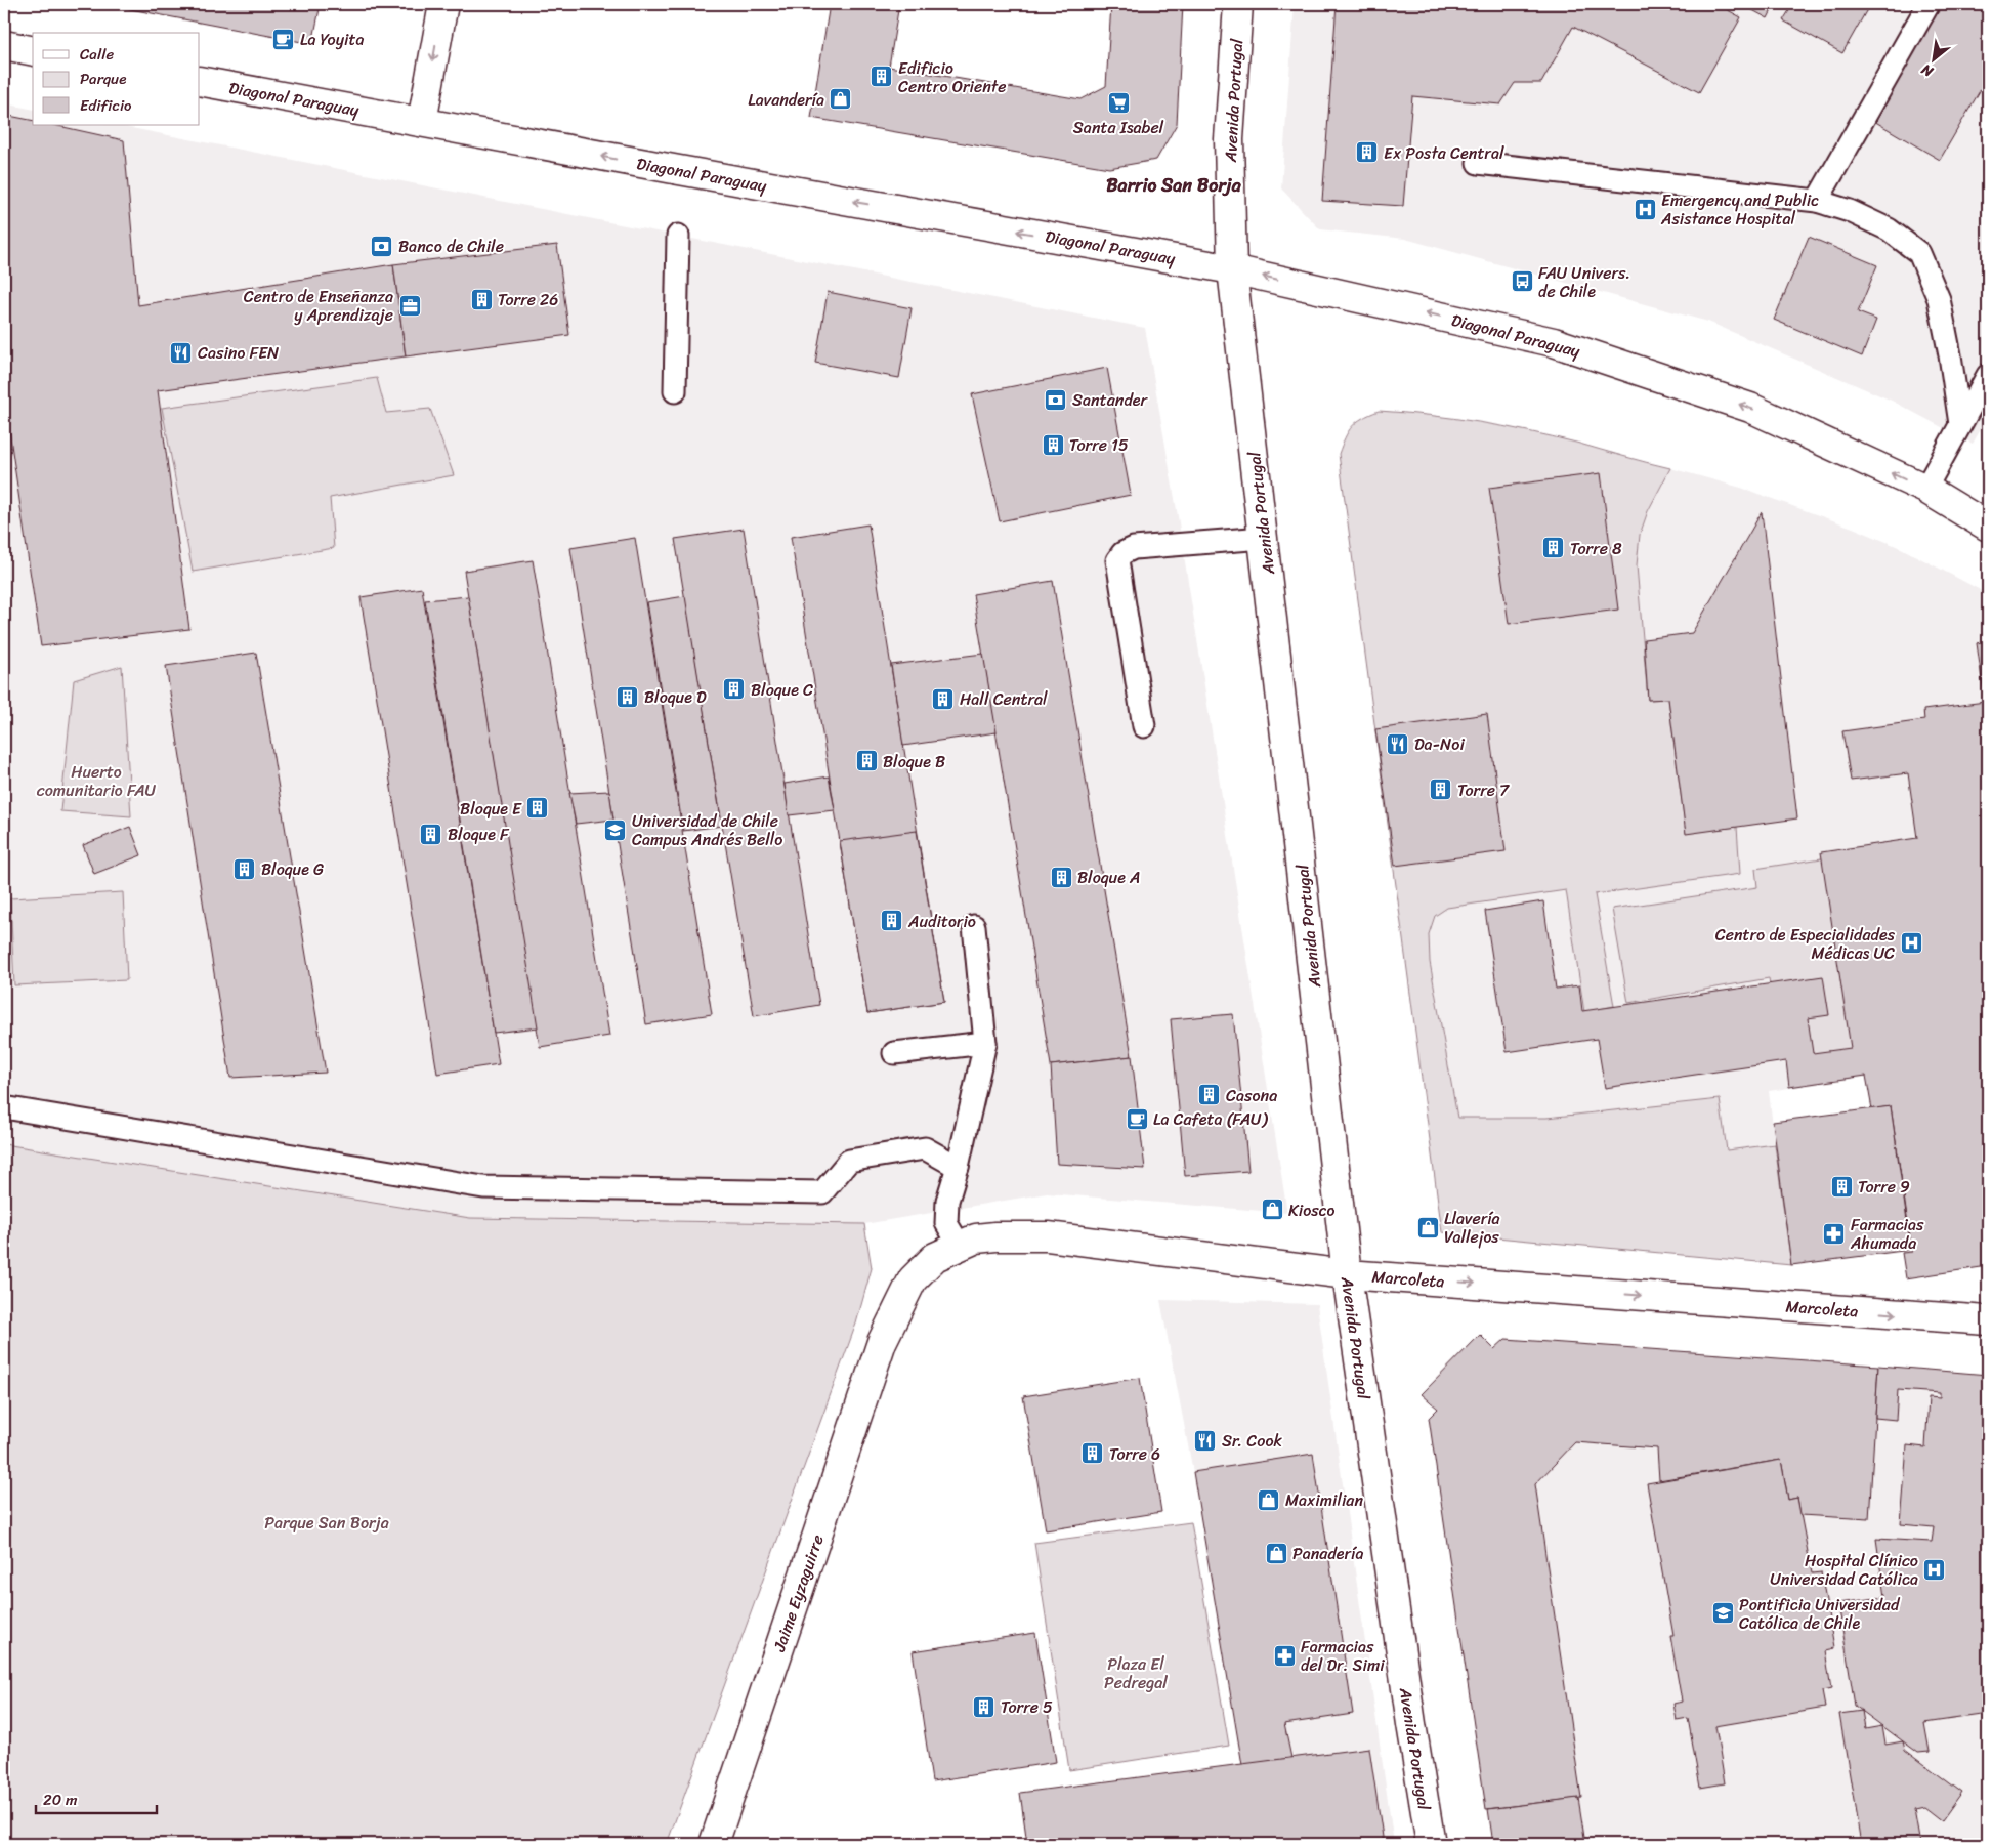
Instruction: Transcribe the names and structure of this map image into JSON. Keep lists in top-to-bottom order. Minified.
{"streets":{"main road":["Diagonal Paraguay","Avenida Portugal","Marcoleta","Jaime Eyzaguirre"]},"crossings":[["Diagonal Paraguay","Avenida Portugal"],["Avenida Portugal","Marcoleta"],["Marcoleta","Jaime Eyzaguirre"]],"one_way":["Diagonal Paraguay","Marcoleta"],"districts":["Barrio San Borja"],"parks":["Huerto comunitario FAU","Parque San Borja","Plaza El Pedregal"],"places":{"cafe":["La Yoyita","La Cafeta (FAU)"],"building":["Edificio Centro Oriente","Ex Posta Central","Torre 26","Torre 15","Torre 8","Bloque C","Bloque D","Hall Central","Bloque B","Torre 7","Bloque E","Bloque F","Bloque G","Bloque A","Auditorio","Casona","Torre 9","Torre 6","Torre 5"],"shop":["Lavandería","Kiosco","Llavería Vallejos","Maximilian","Panadería"],"supermarket":["Santa Isabel"],"hospital":["Emergency and Public Asistance Hospital","Centro de Especialidades Médicas UC","Hospital Clínico Universidad Católica"],"bank":["Banco de Chile","Santander"],"bus stop":["FAU Univers. de Chile"],"office":["Centro de Enseñanza y Aprendizaje"],"restaurant":["Casino FEN","Da-Noi","Sr. Cook"],"school or university":["Universidad de Chile Campus Andrés Bello","Pontificia Universidad Católica de Chile"],"pharmacy":["Farmacias Ahumada","Farmacias del Dr. Simi"]},"legend":["Calle","Parque","Edificio"],"scale_bar":"20 m","north":"bottom left"}
